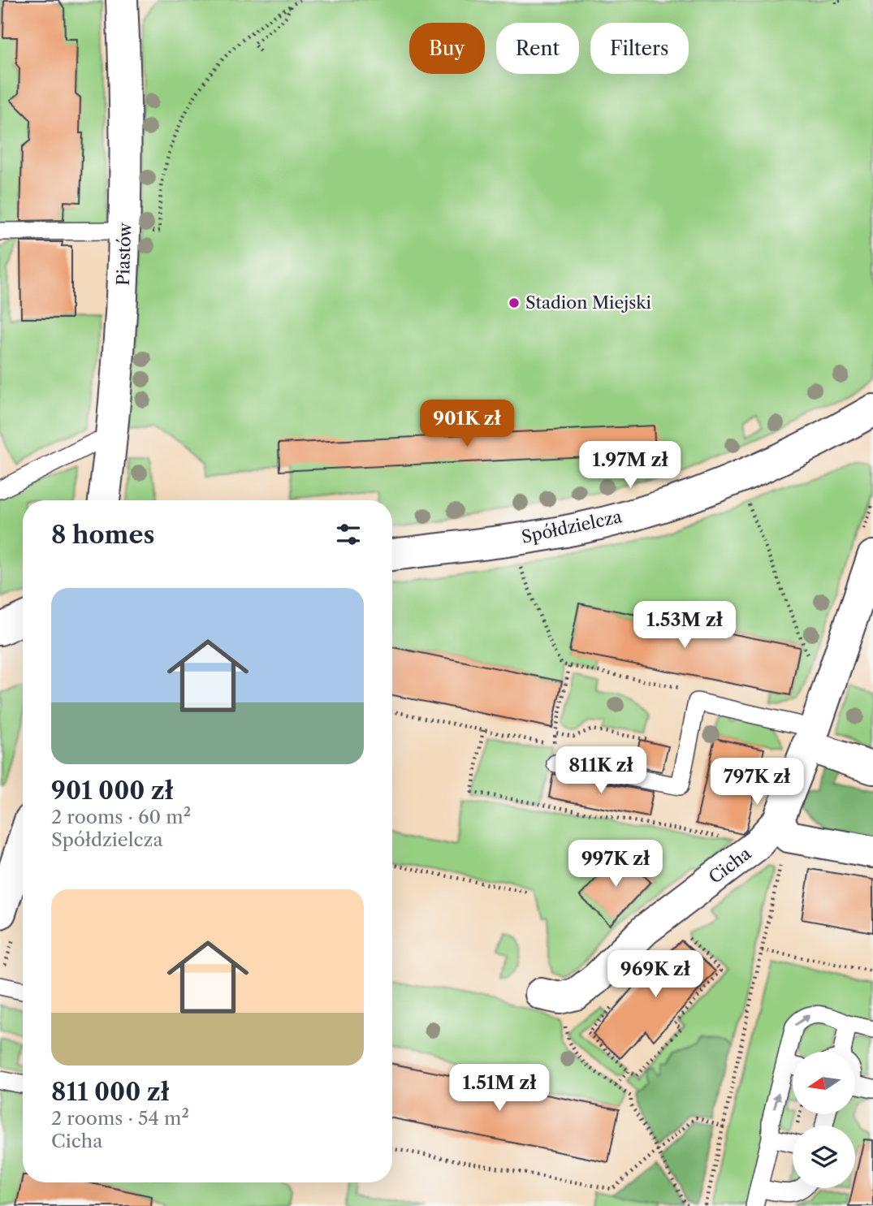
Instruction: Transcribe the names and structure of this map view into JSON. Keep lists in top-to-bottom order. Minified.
{"streets":{"street":["Piastów","Spółdzielcza","Cicha"]},"places":["Stadion Miejski"],"north":"left","page":{"chip":["Buy","Rent","Filters"],"price":["901K zł","1.97M zł","1.53M zł","811K zł","797K zł","997K zł","969K zł","1.51M zł"],"heading":"8 homes","list":[{"name":"901 000 zł","note":"2 rooms · 60 m² · Spółdzielcza"},{"name":"811 000 zł","note":"2 rooms · 54 m² · Cicha"}]}}
